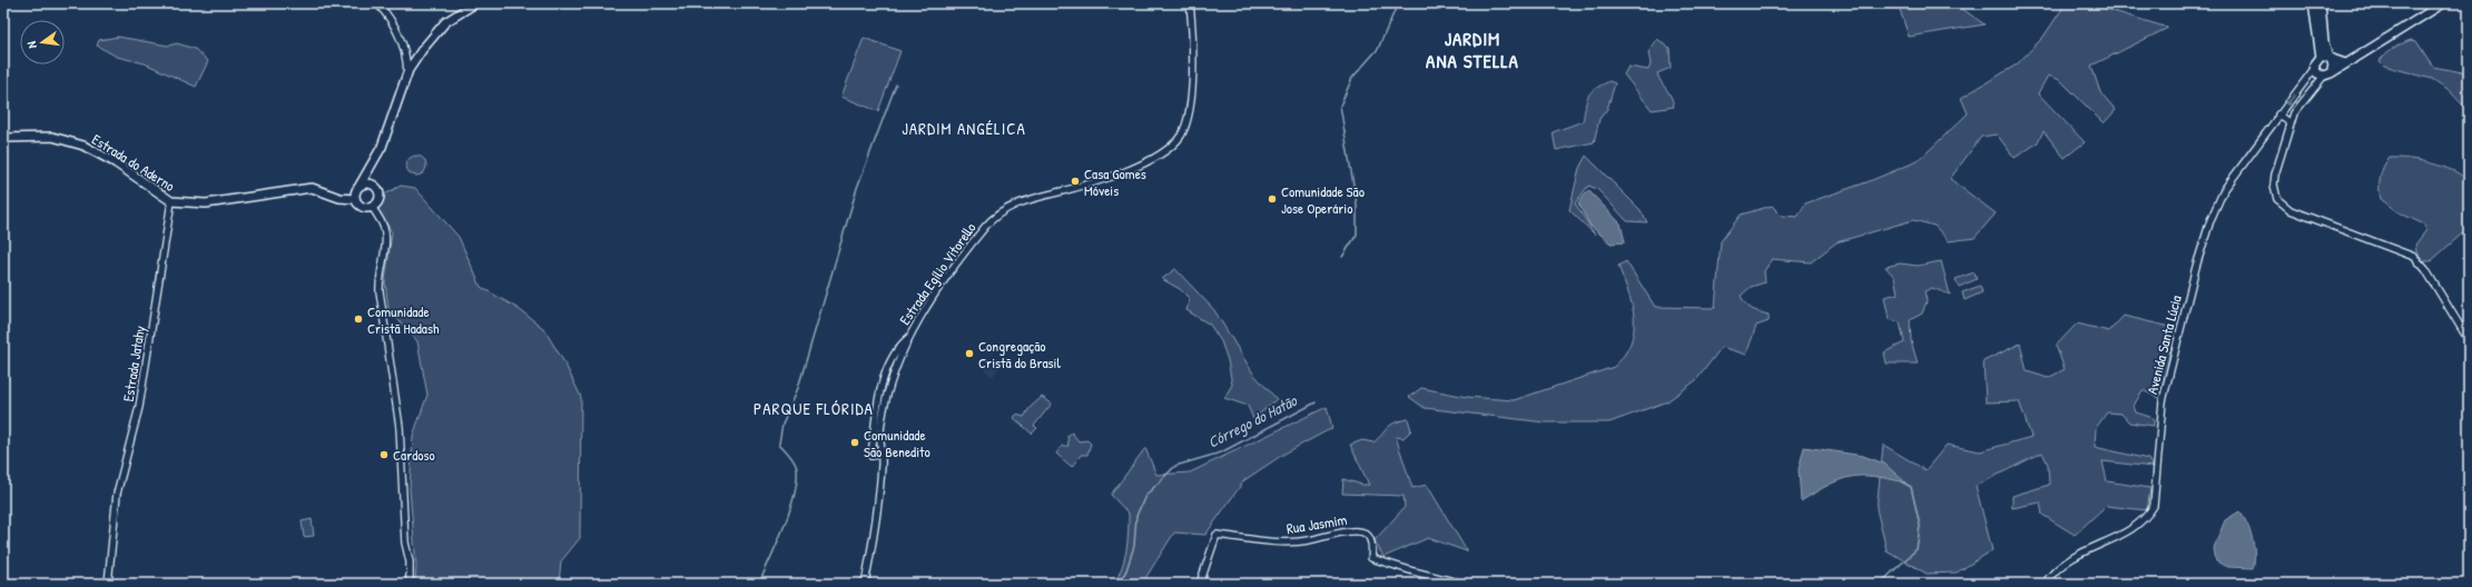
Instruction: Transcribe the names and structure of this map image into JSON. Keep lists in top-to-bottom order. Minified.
{"streets":{"main road":["Estrada do Aderno"],"street":["Estrada Egílio Vitorello","Avenida Santa Lúcia","Estrada Jatahy","Rua Jasmim"]},"crossings":[["Estrada do Aderno","Estrada Jatahy"]],"districts":["JARDIM ANA STELLA","JARDIM ANGÉLICA","PARQUE FLÓRIDA"],"water":["Córrego do Hatão"],"places":["Casa Gomes Móveis","Comunidade São Jose Operário","Comunidade Cristã Hadash","Congregação Cristã do Brasil","Comunidade São Benedito","Cardoso"],"north":"left"}
